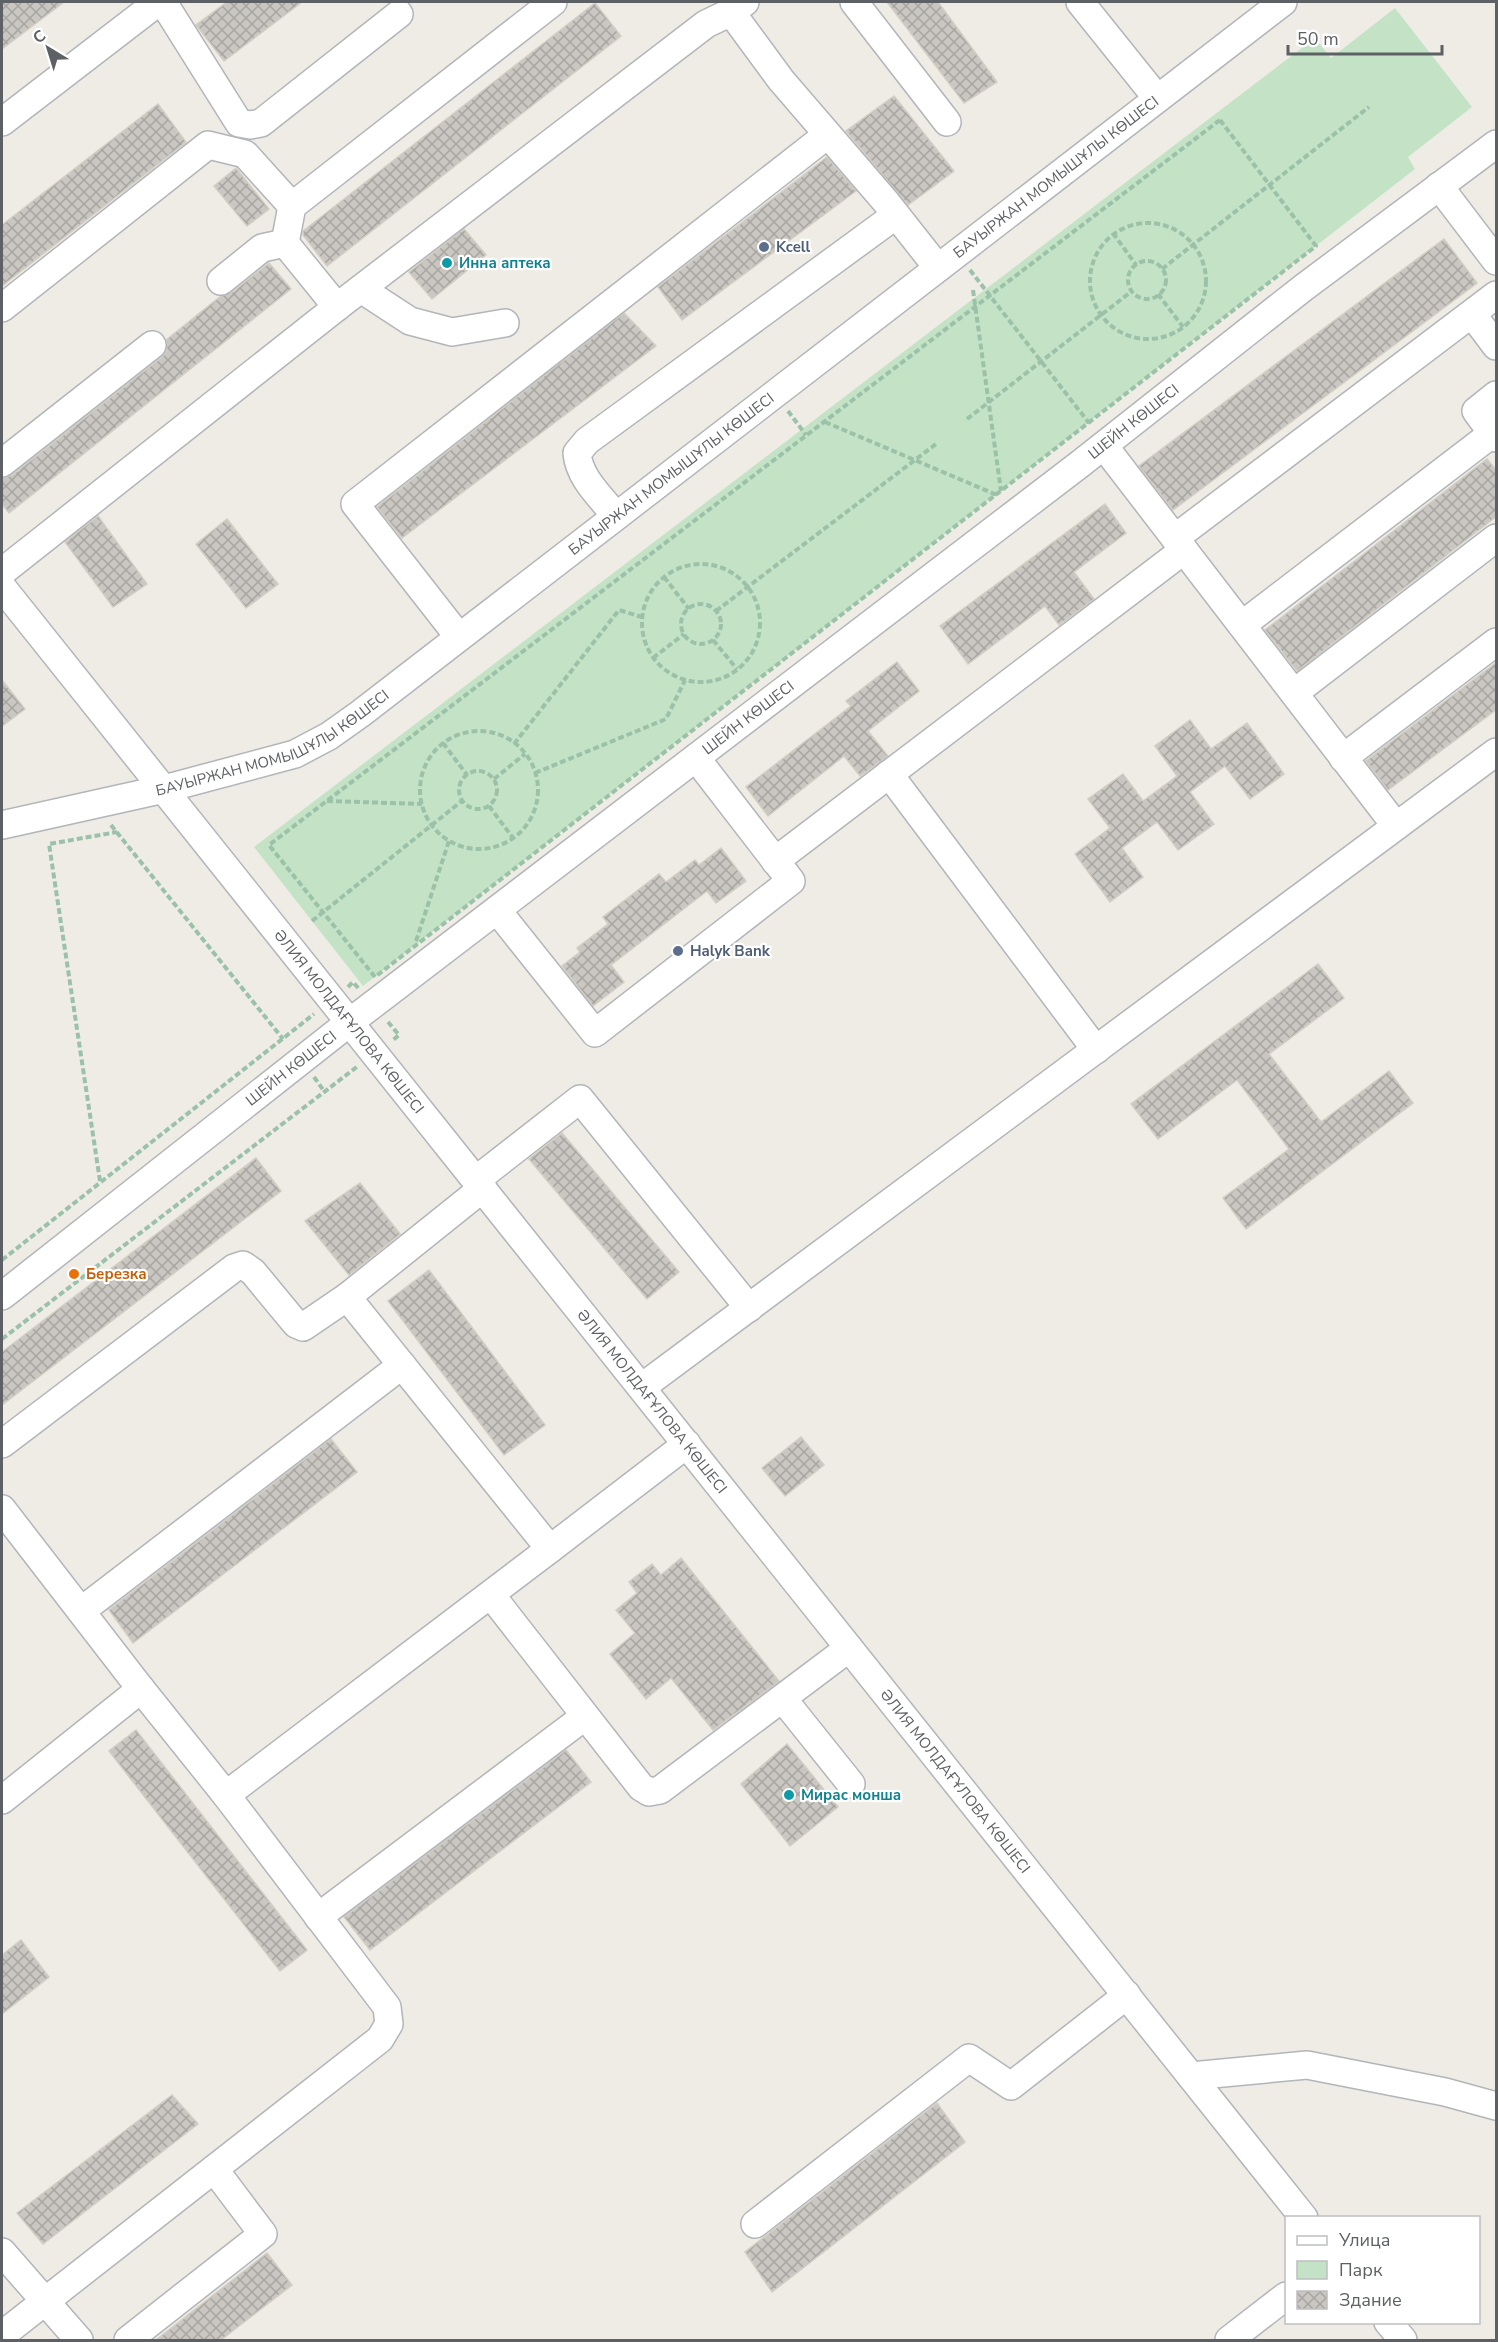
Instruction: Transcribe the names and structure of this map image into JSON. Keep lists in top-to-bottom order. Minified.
{"streets":{"street":["БАУЫРЖАН МОМЫШҰЛЫ КӨШЕСІ","ШЕЙН КӨШЕСІ","ӘЛИЯ МОЛДАҒҰЛОВА КӨШЕСІ"]},"crossings":[["БАУЫРЖАН МОМЫШҰЛЫ КӨШЕСІ","ӘЛИЯ МОЛДАҒҰЛОВА КӨШЕСІ"],["ШЕЙН КӨШЕСІ","ӘЛИЯ МОЛДАҒҰЛОВА КӨШЕСІ"]],"places":["Kcell","Инна аптека","Halyk Bank","Березка","Мирас монша"],"legend":["Улица","Парк","Здание"],"scale_bar":"50 m","north":"top left"}
